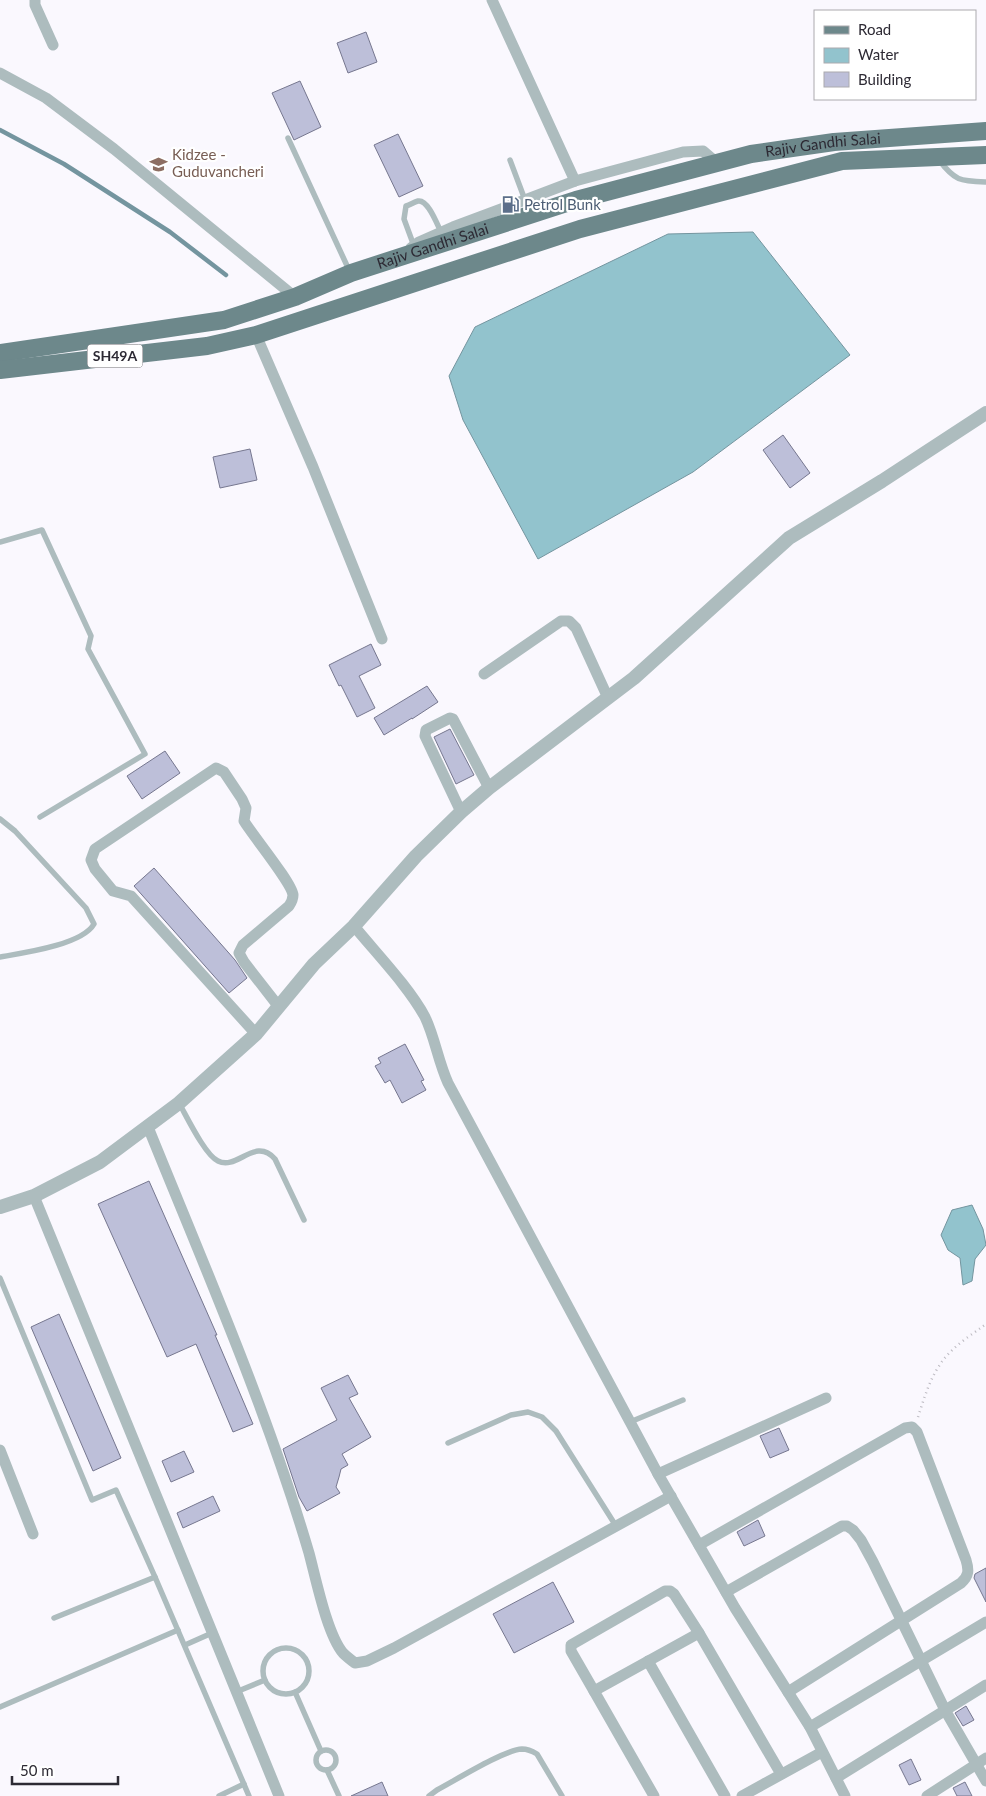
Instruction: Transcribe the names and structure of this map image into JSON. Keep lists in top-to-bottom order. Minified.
{"streets":{"main road":["Rajiv Gandhi Salai","SH49A"]},"places":{"school or university":["Kidzee - Guduvancheri"],"fuel station":["Petrol Bunk"]},"legend":["Road","Water","Building"],"scale_bar":"50 m"}
